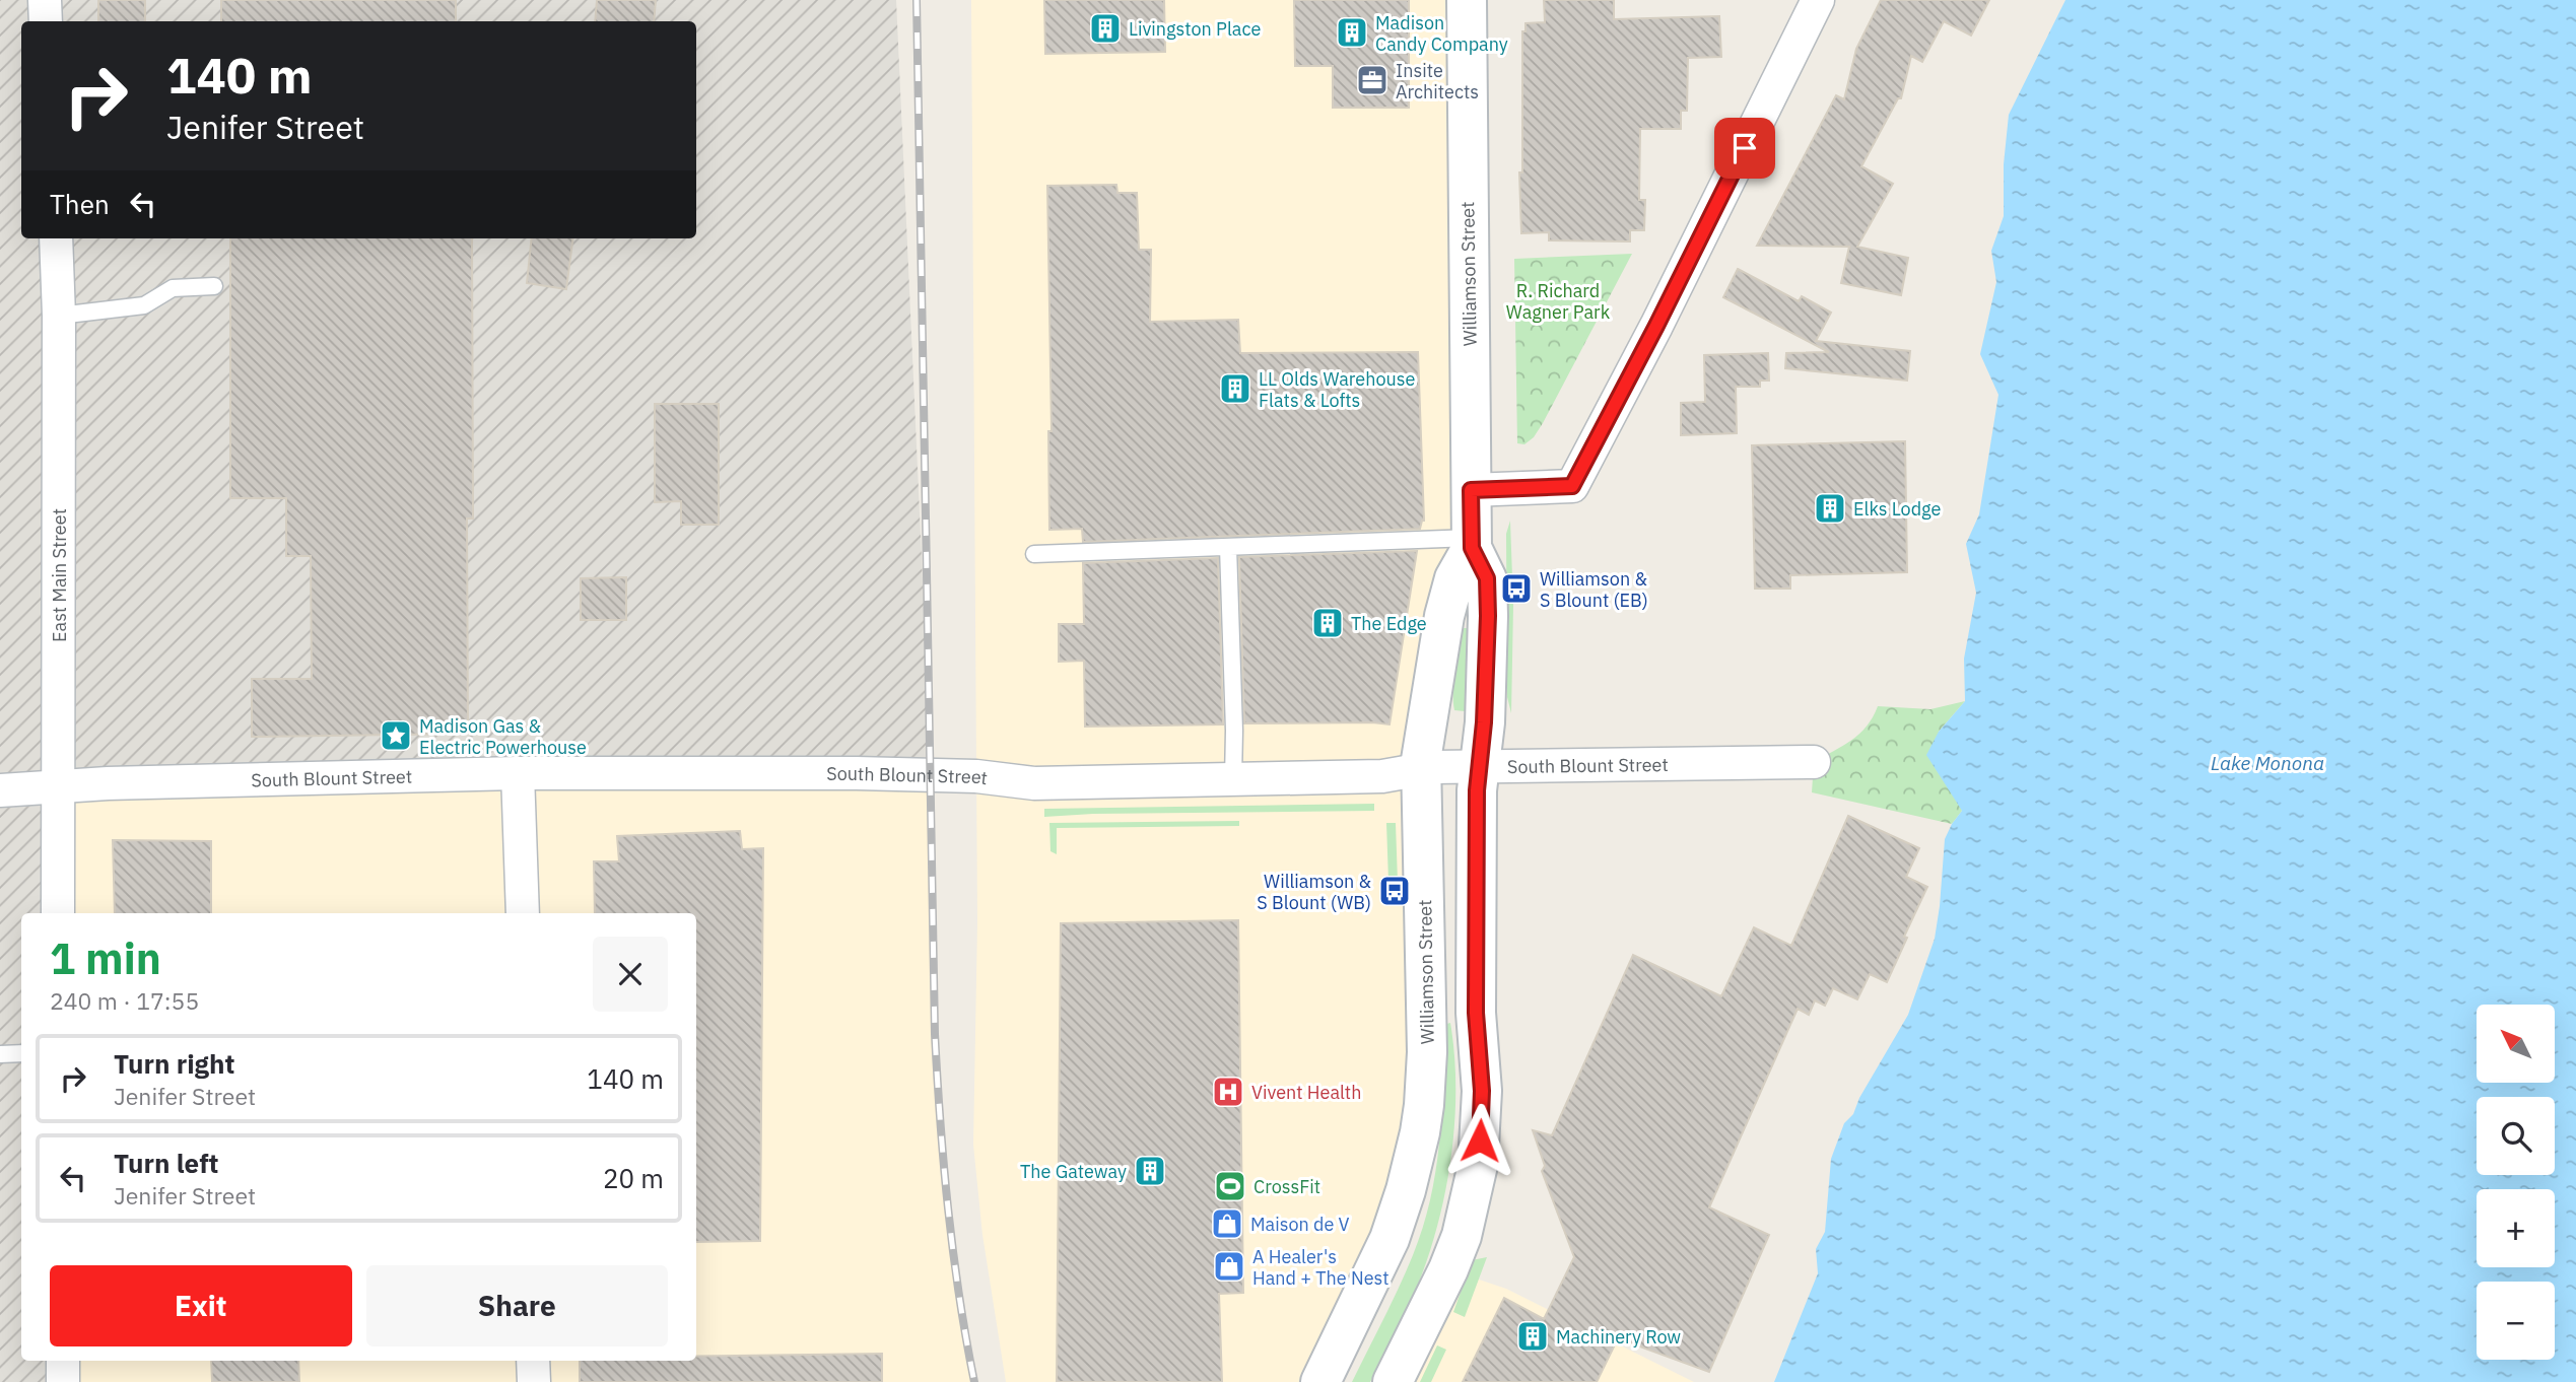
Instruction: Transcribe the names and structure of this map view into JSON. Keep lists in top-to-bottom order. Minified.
{"streets":{"street":["Williamson Street","East Main Street","South Blount Street"]},"crossings":[["Williamson Street","South Blount Street"],["East Main Street","South Blount Street"]],"water":["Lake Monona"],"parks":["R. Richard Wagner Park"],"places":{"building":["Livingston Place","Madison Candy Company","LL Olds Warehouse Flats & Lofts","Elks Lodge","The Edge","The Gateway","Machinery Row"],"office":["Insite Architects"],"bus stop":["Williamson & S Blount (EB)","Williamson & S Blount (WB)"],"place":["Madison Gas & Electric Powerhouse"],"hospital":["Vivent Health"],"sports":["CrossFit"],"shop":["Maison de V","A Healer's Hand + The Nest"]},"north":"top left","page":{"turn":["140 m","Jenifer Street"],"then":"Then","heading":["1 min","240 m · 17:55"],"map_buttons":["+","−"],"list":[{"name":"Turn right","note":"Jenifer Street","value":"140 m"},{"name":"Turn left","note":"Jenifer Street","value":"20 m"}],"buttons":["Exit","Share"]}}
